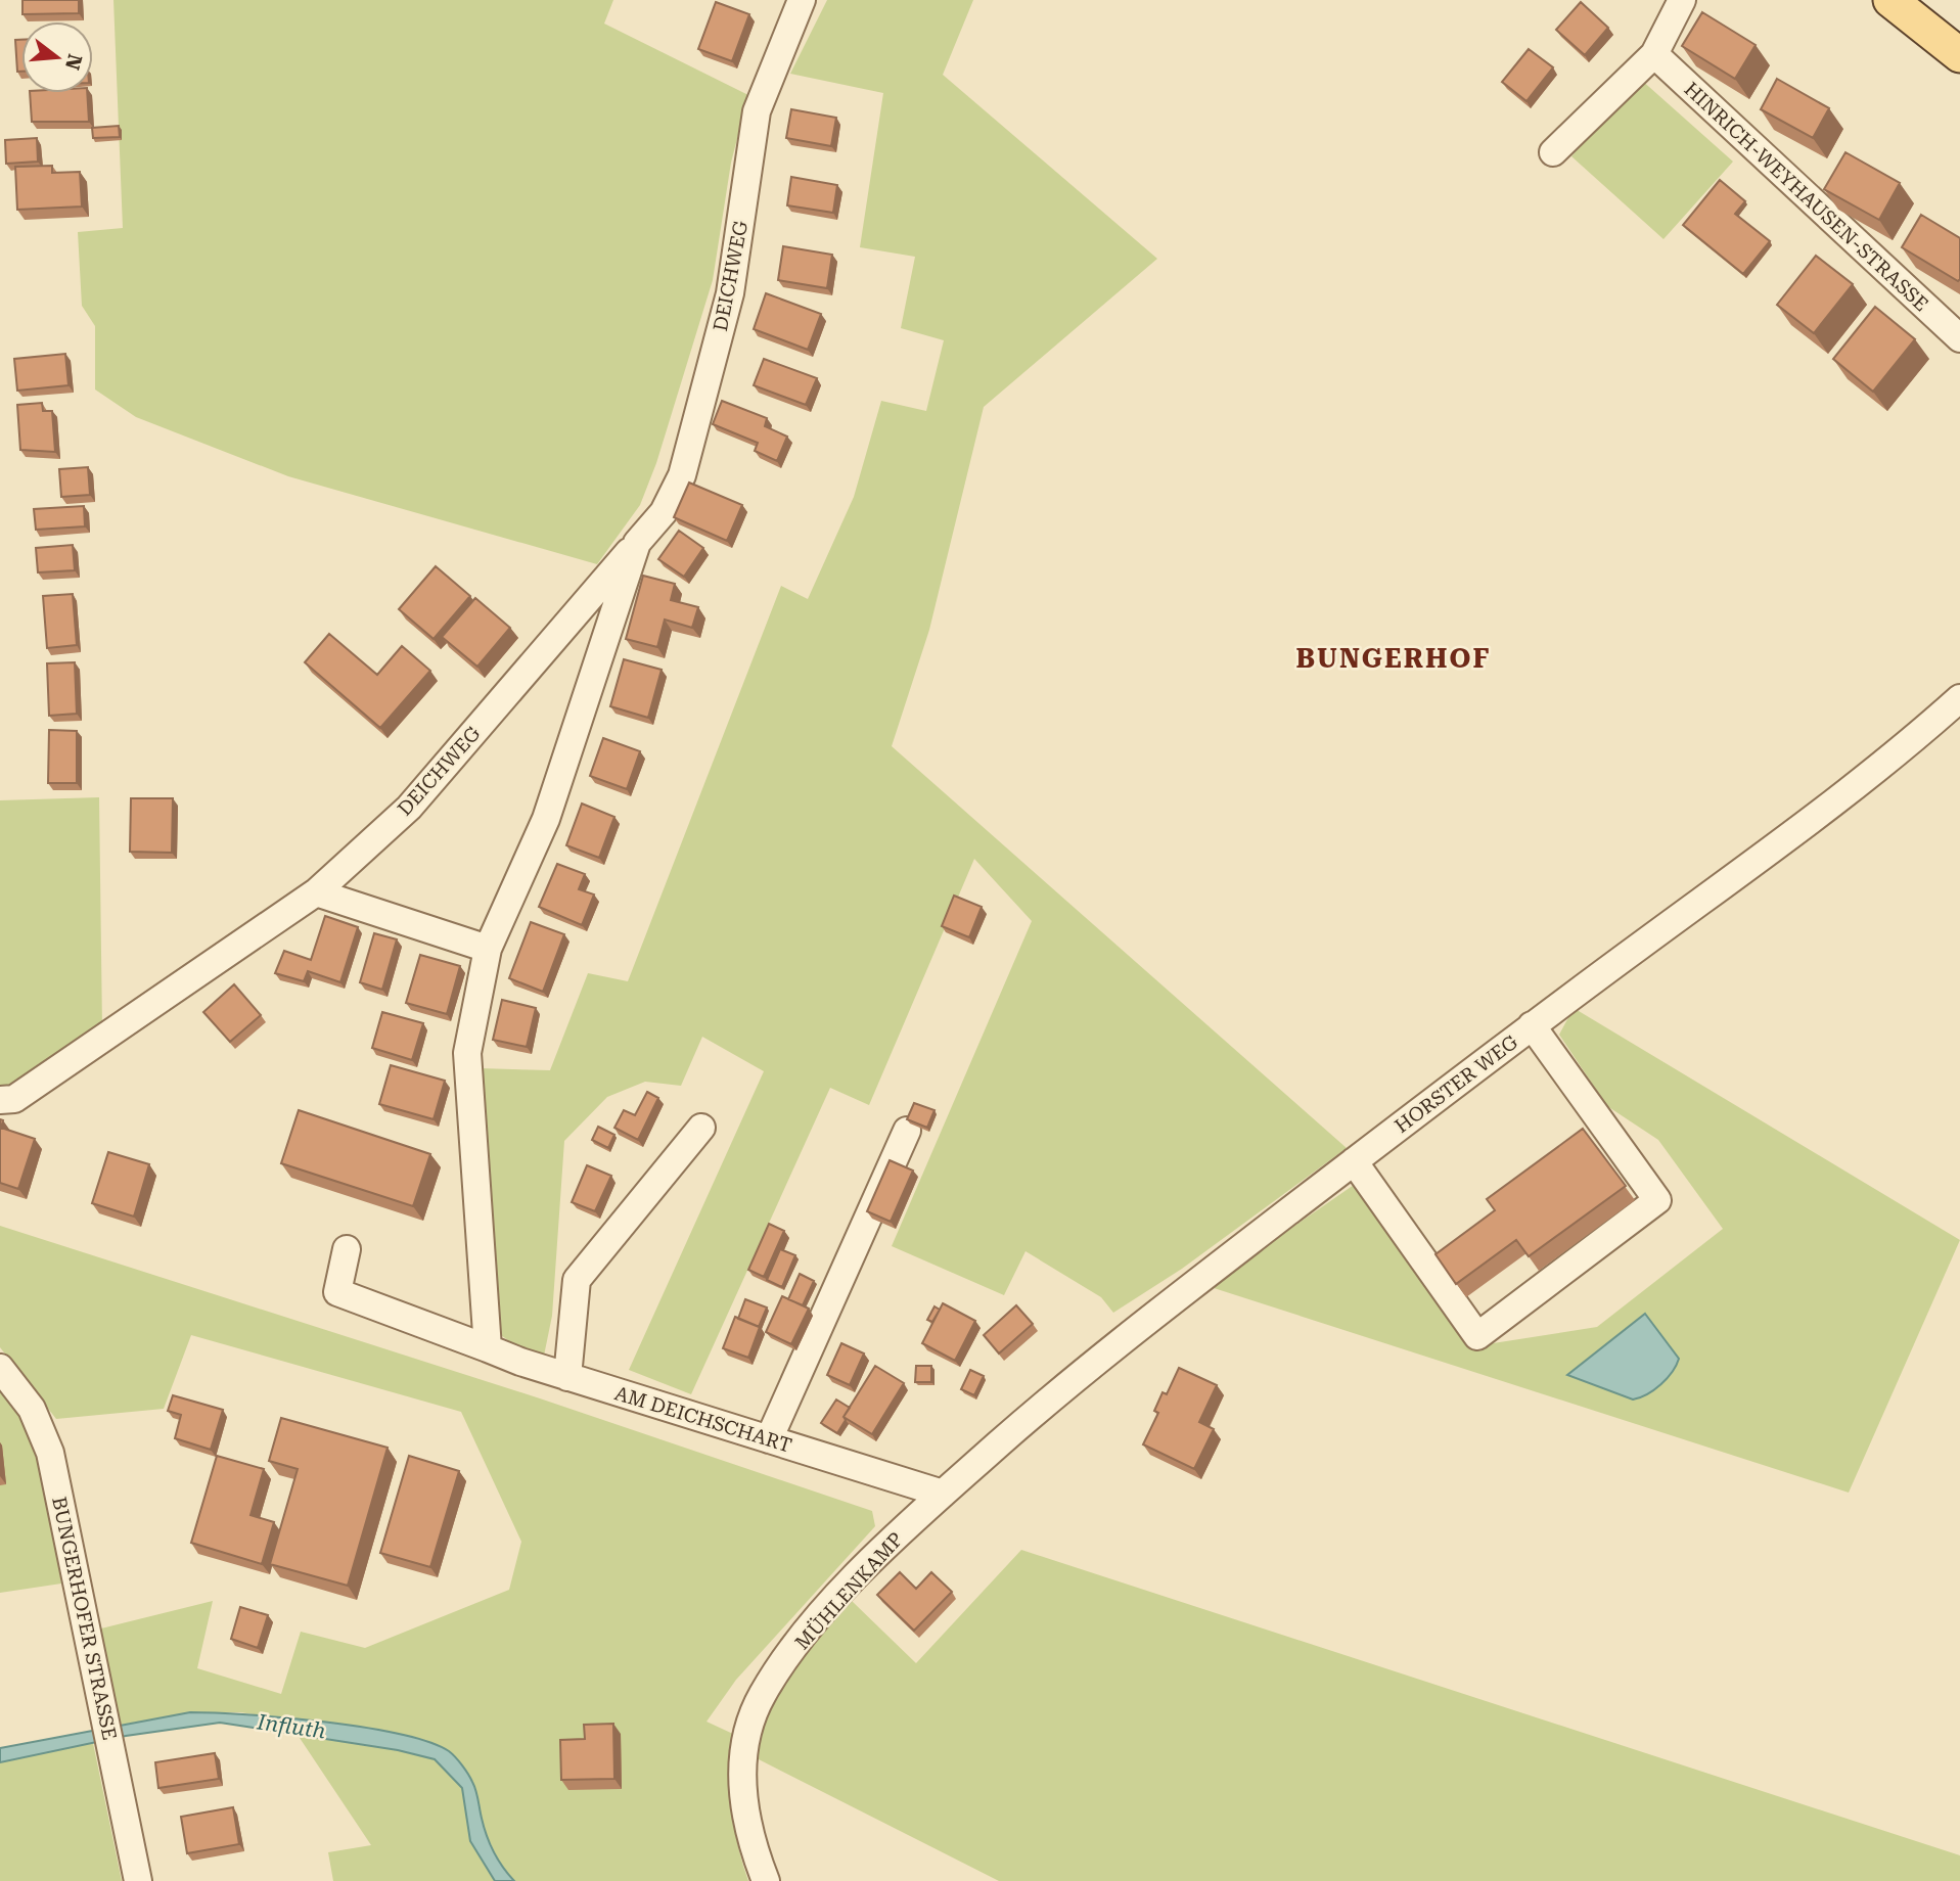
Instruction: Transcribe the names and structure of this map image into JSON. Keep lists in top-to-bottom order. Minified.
{"streets":{"street":["HINRICH-WEYHAUSEN-STRASSE","DEICHWEG","HORSTER WEG","AM DEICHSCHART","MÜHLENKAMP","BUNGERHOFER STRASSE"]},"crossings":[["DEICHWEG","AM DEICHSCHART"],["HORSTER WEG","AM DEICHSCHART"],["HORSTER WEG","MÜHLENKAMP"],["AM DEICHSCHART","MÜHLENKAMP"]],"districts":["BUNGERHOF"],"water":["Influth"],"north":"right"}
